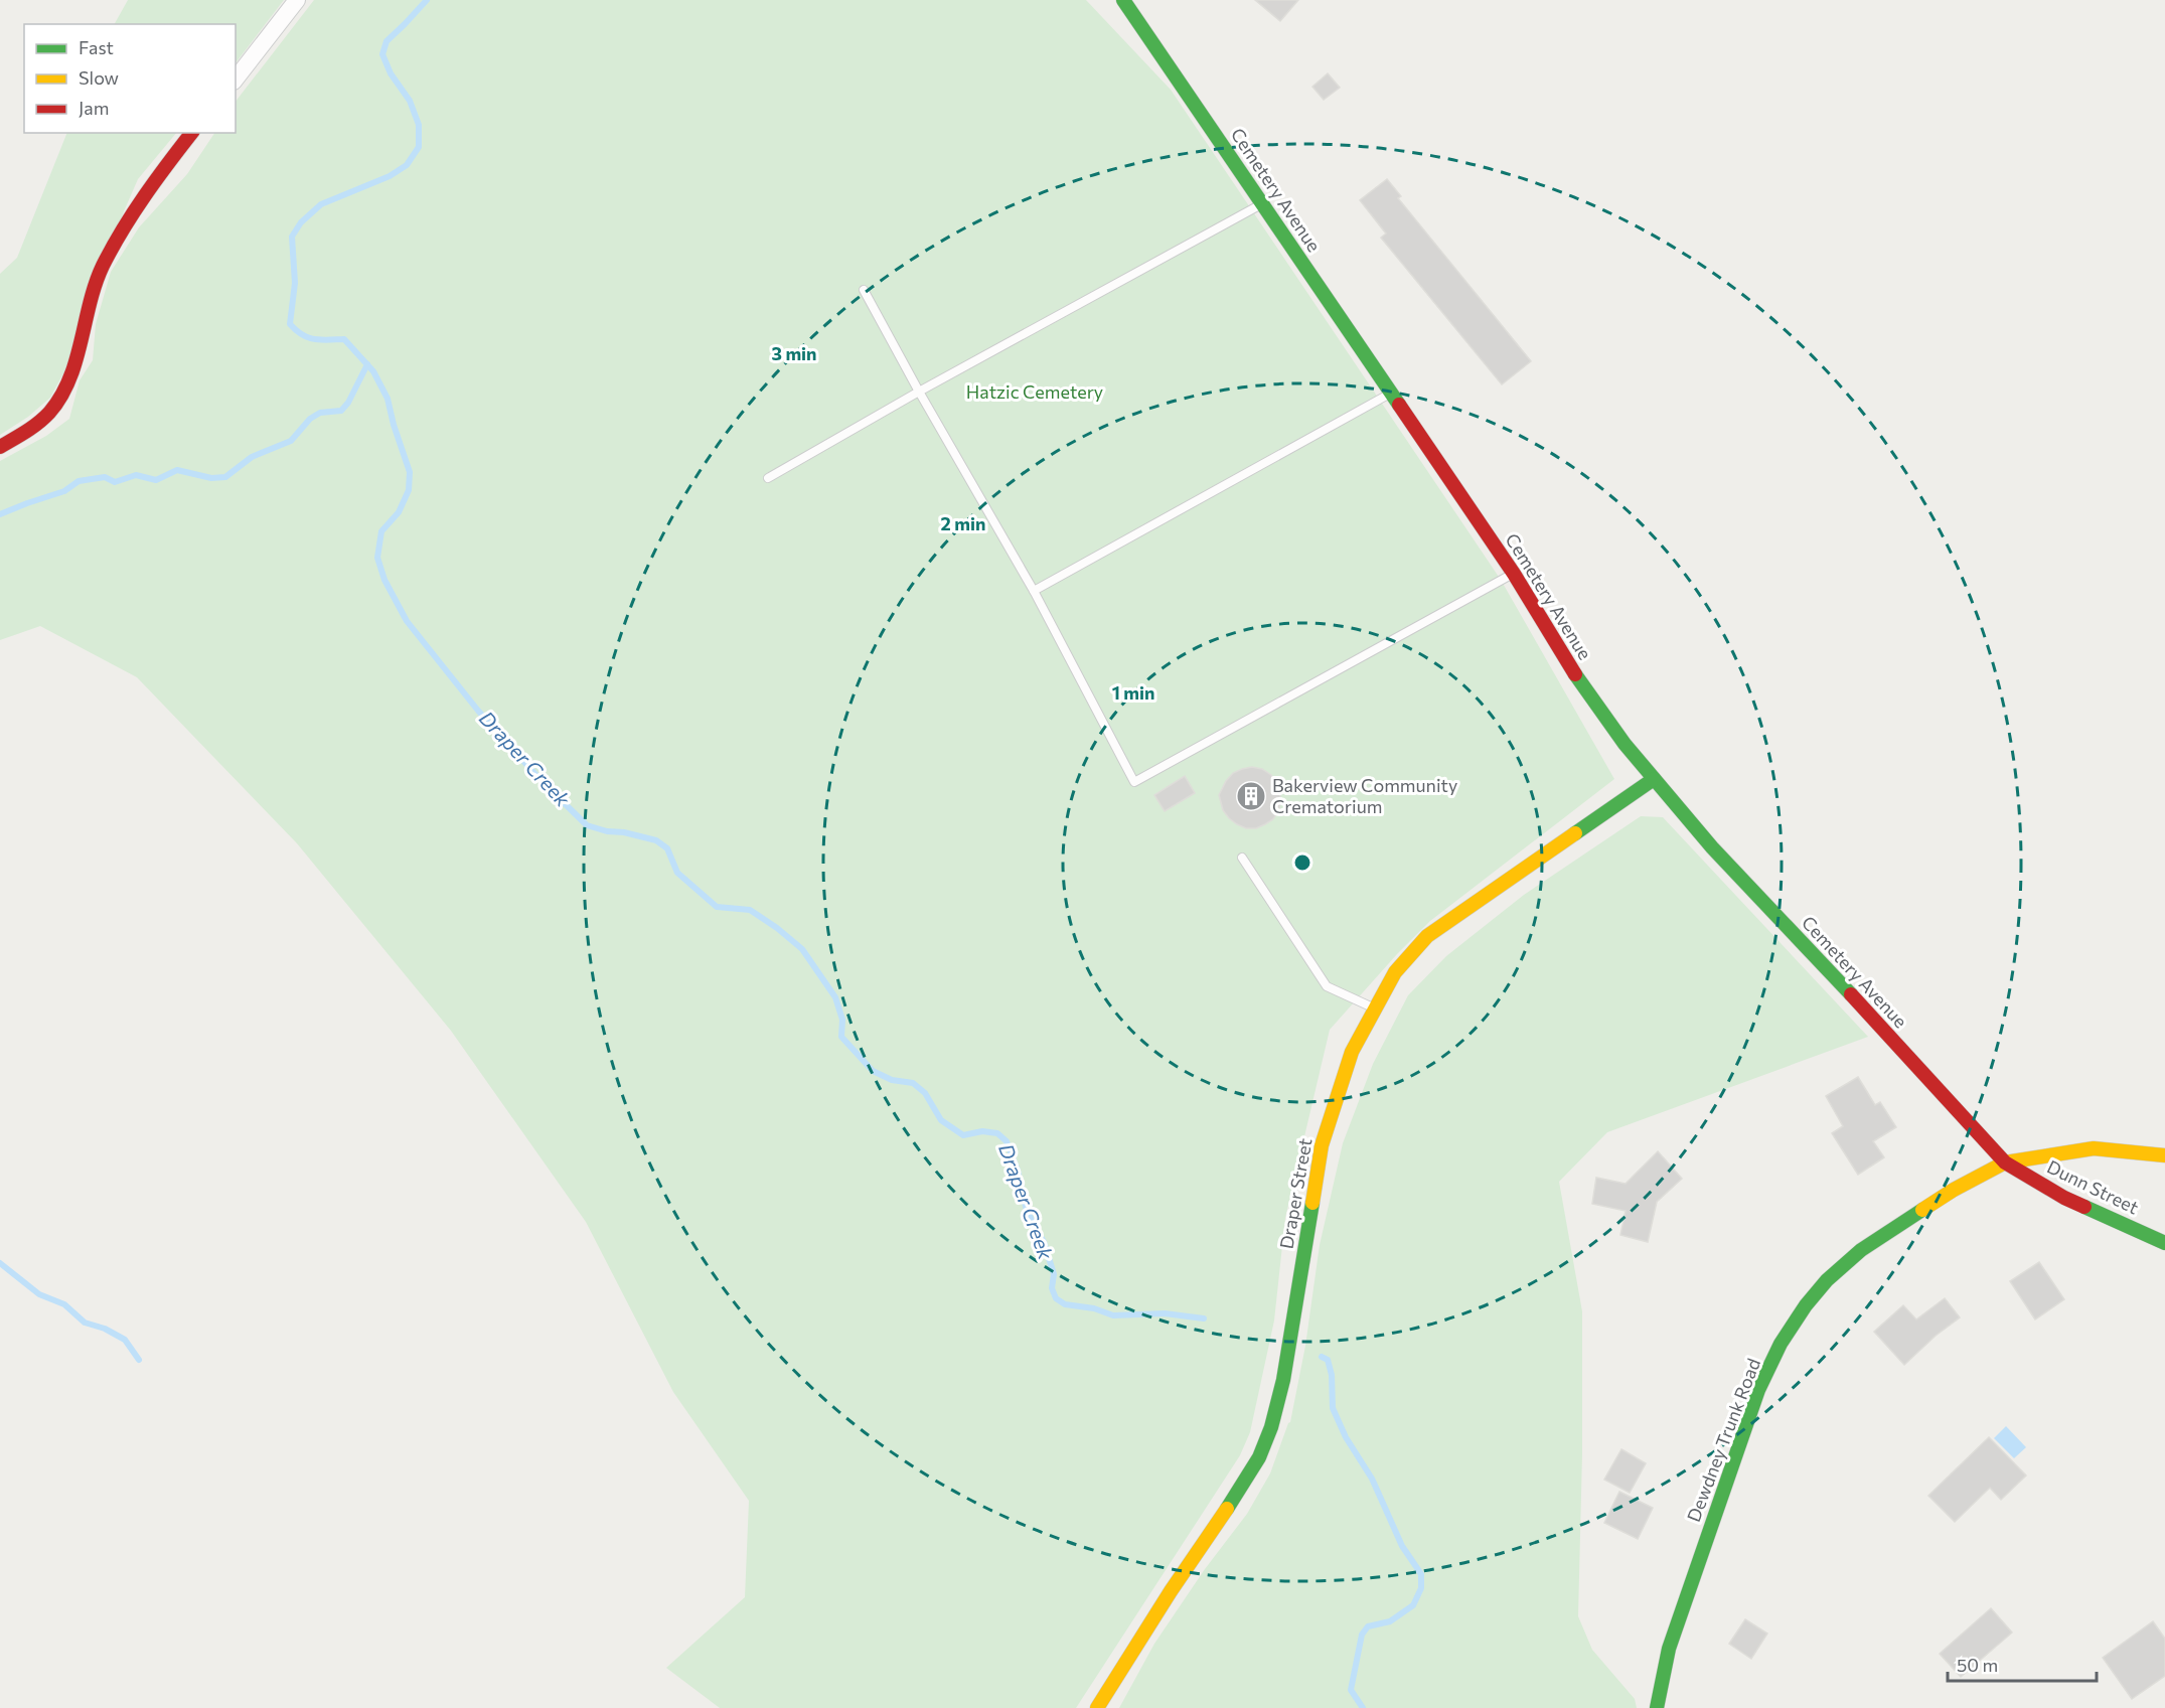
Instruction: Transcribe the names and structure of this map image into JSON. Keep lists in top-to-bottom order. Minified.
{"streets":{"street":["Cemetery Avenue","Dunn Street","Draper Street","Dewdney Trunk Road"]},"crossings":[["Cemetery Avenue","Dunn Street"],["Cemetery Avenue","Draper Street"],["Cemetery Avenue","Dewdney Trunk Road"],["Dunn Street","Dewdney Trunk Road"]],"water":["Draper Creek"],"parks":["Hatzic Cemetery"],"places":{"building":["Bakerview Community Crematorium"]},"legend":["Fast","Slow","Jam"],"scale_bar":"50 m","rings":["3 min","2 min","1 min"]}
